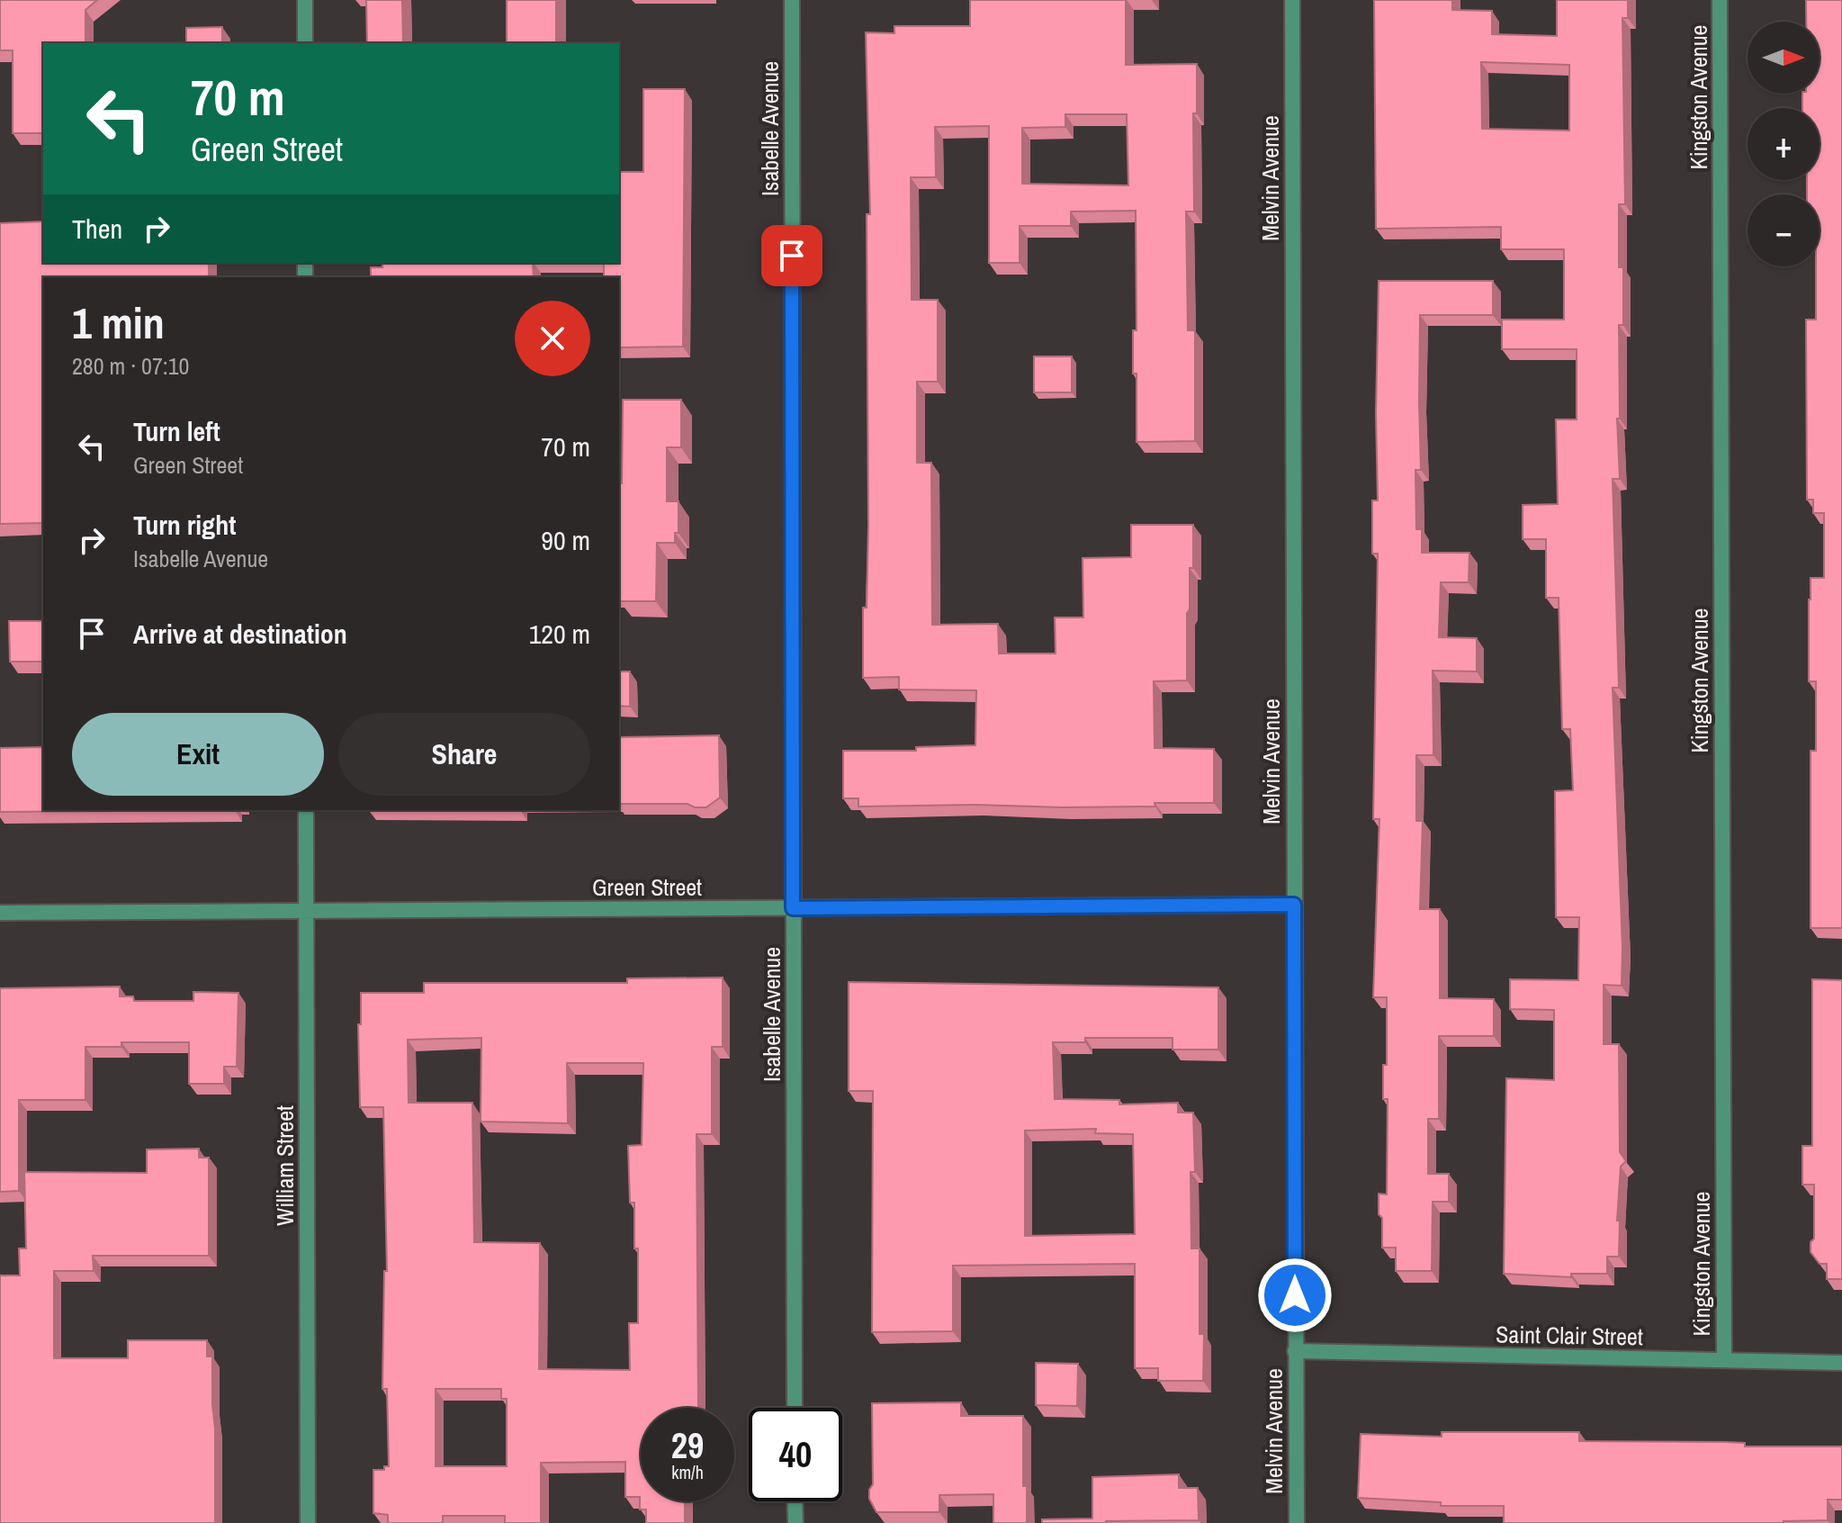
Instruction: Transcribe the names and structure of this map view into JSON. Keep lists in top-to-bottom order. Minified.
{"streets":{"street":["Kingston Avenue","Isabelle Avenue","Melvin Avenue","Green Street","William Street","Saint Clair Street"]},"crossings":[["Kingston Avenue","Saint Clair Street"],["Isabelle Avenue","Green Street"],["Melvin Avenue","Green Street"],["Melvin Avenue","Saint Clair Street"],["Green Street","William Street"]],"north":"right","page":{"map_buttons":["+","−"],"turn":["70 m","Green Street"],"then":"Then","heading":["1 min","280 m · 07:10"],"list":[{"name":"Turn left","note":"Green Street","value":"70 m"},{"name":"Turn right","note":"Isabelle Avenue","value":"90 m"},{"name":"Arrive at destination","value":"120 m"}],"buttons":["Exit","Share"],"speed":"29 km/h","limit":"40"}}
